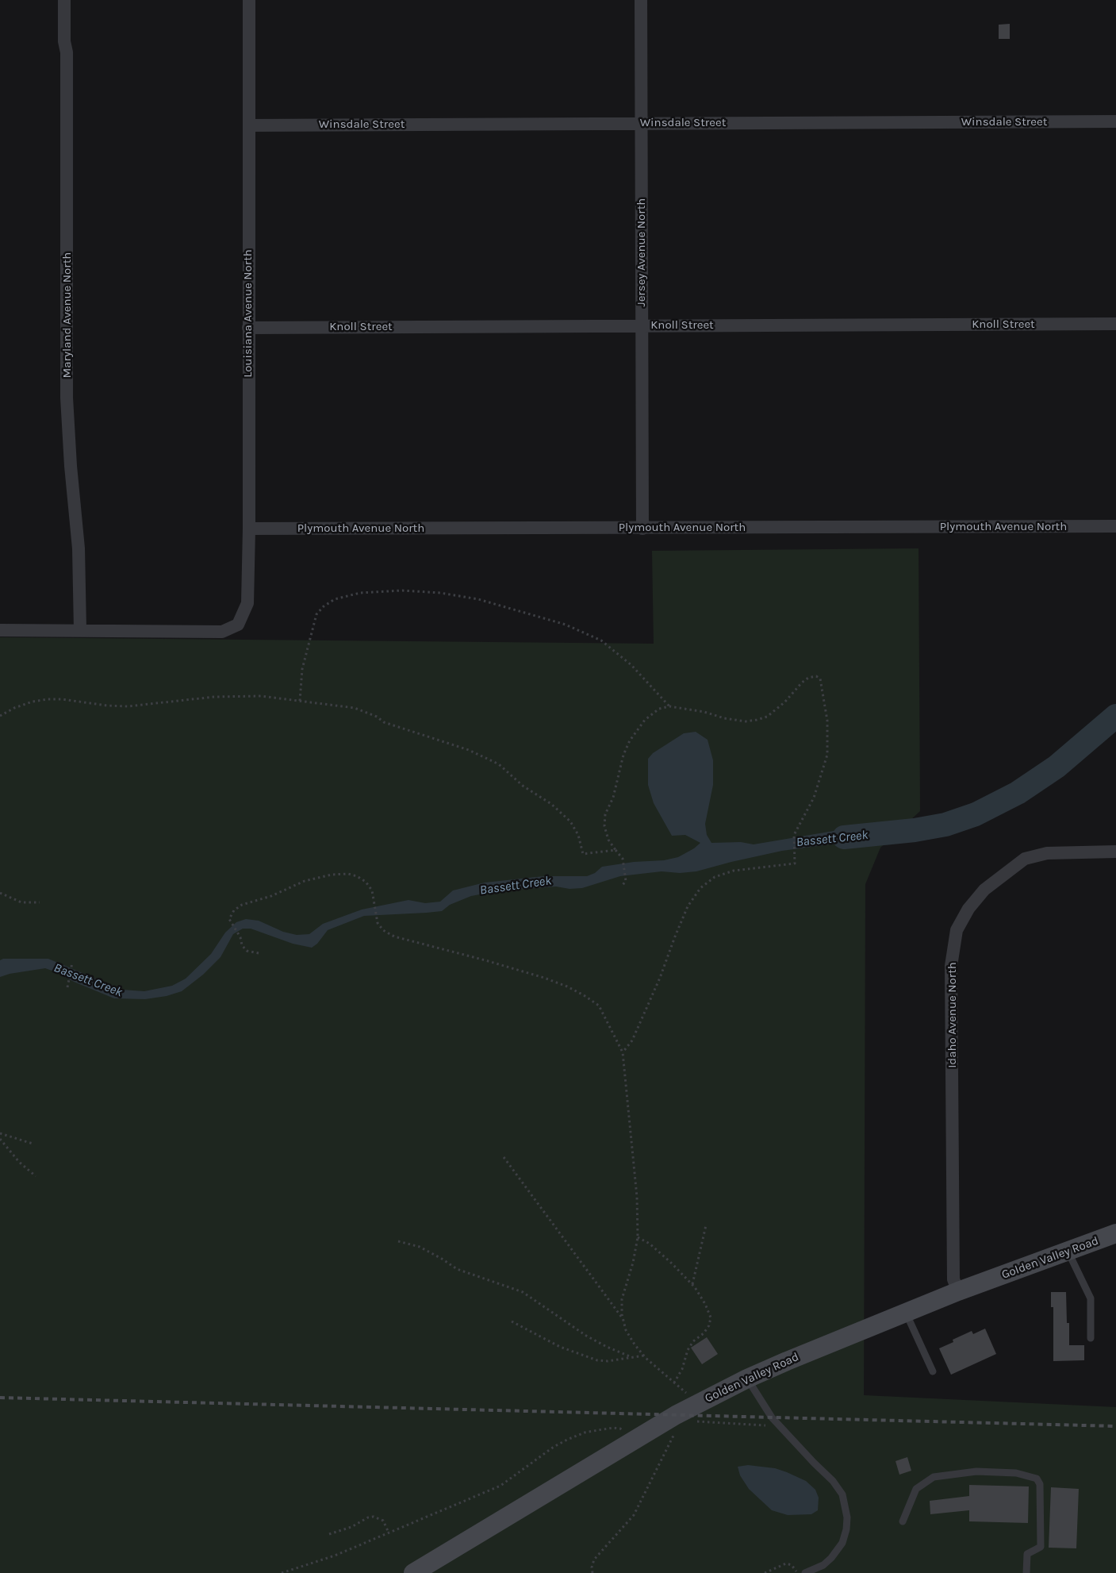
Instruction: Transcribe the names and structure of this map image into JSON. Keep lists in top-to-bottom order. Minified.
{"streets":{"street":["Winsdale Street","Jersey Avenue North","Louisiana Avenue North","Maryland Avenue North","Knoll Street","Plymouth Avenue North","Idaho Avenue North","Golden Valley Road"]},"crossings":[["Winsdale Street","Jersey Avenue North"],["Winsdale Street","Louisiana Avenue North"],["Jersey Avenue North","Knoll Street"],["Jersey Avenue North","Plymouth Avenue North"],["Louisiana Avenue North","Maryland Avenue North"],["Louisiana Avenue North","Knoll Street"],["Louisiana Avenue North","Plymouth Avenue North"],["Idaho Avenue North","Golden Valley Road"]],"water":["Bassett Creek"]}
